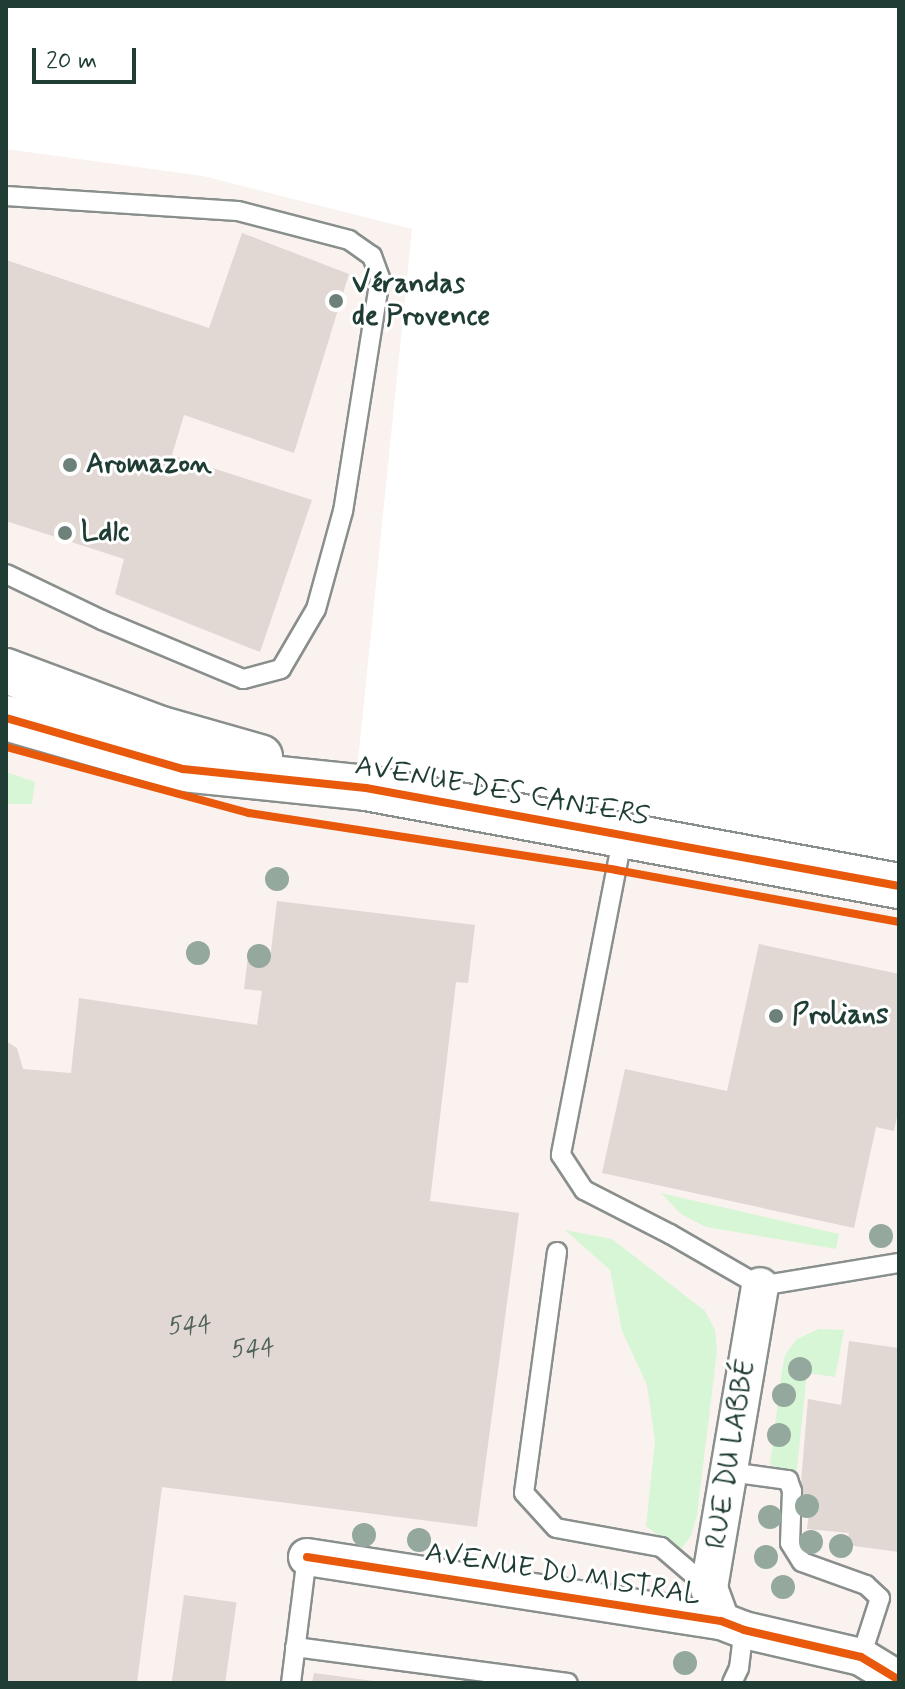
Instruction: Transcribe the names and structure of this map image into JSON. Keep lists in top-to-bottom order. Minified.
{"streets":{"street":["AVENUE DES CANIERS","RUE DU LABBÉ","AVENUE DU MISTRAL"]},"crossings":[["RUE DU LABBÉ","AVENUE DU MISTRAL"]],"places":["Vérandas de Provence","Aromazon","Ldlc","Prolians"],"house_numbers":["544","544"],"scale_bar":"20 m"}
